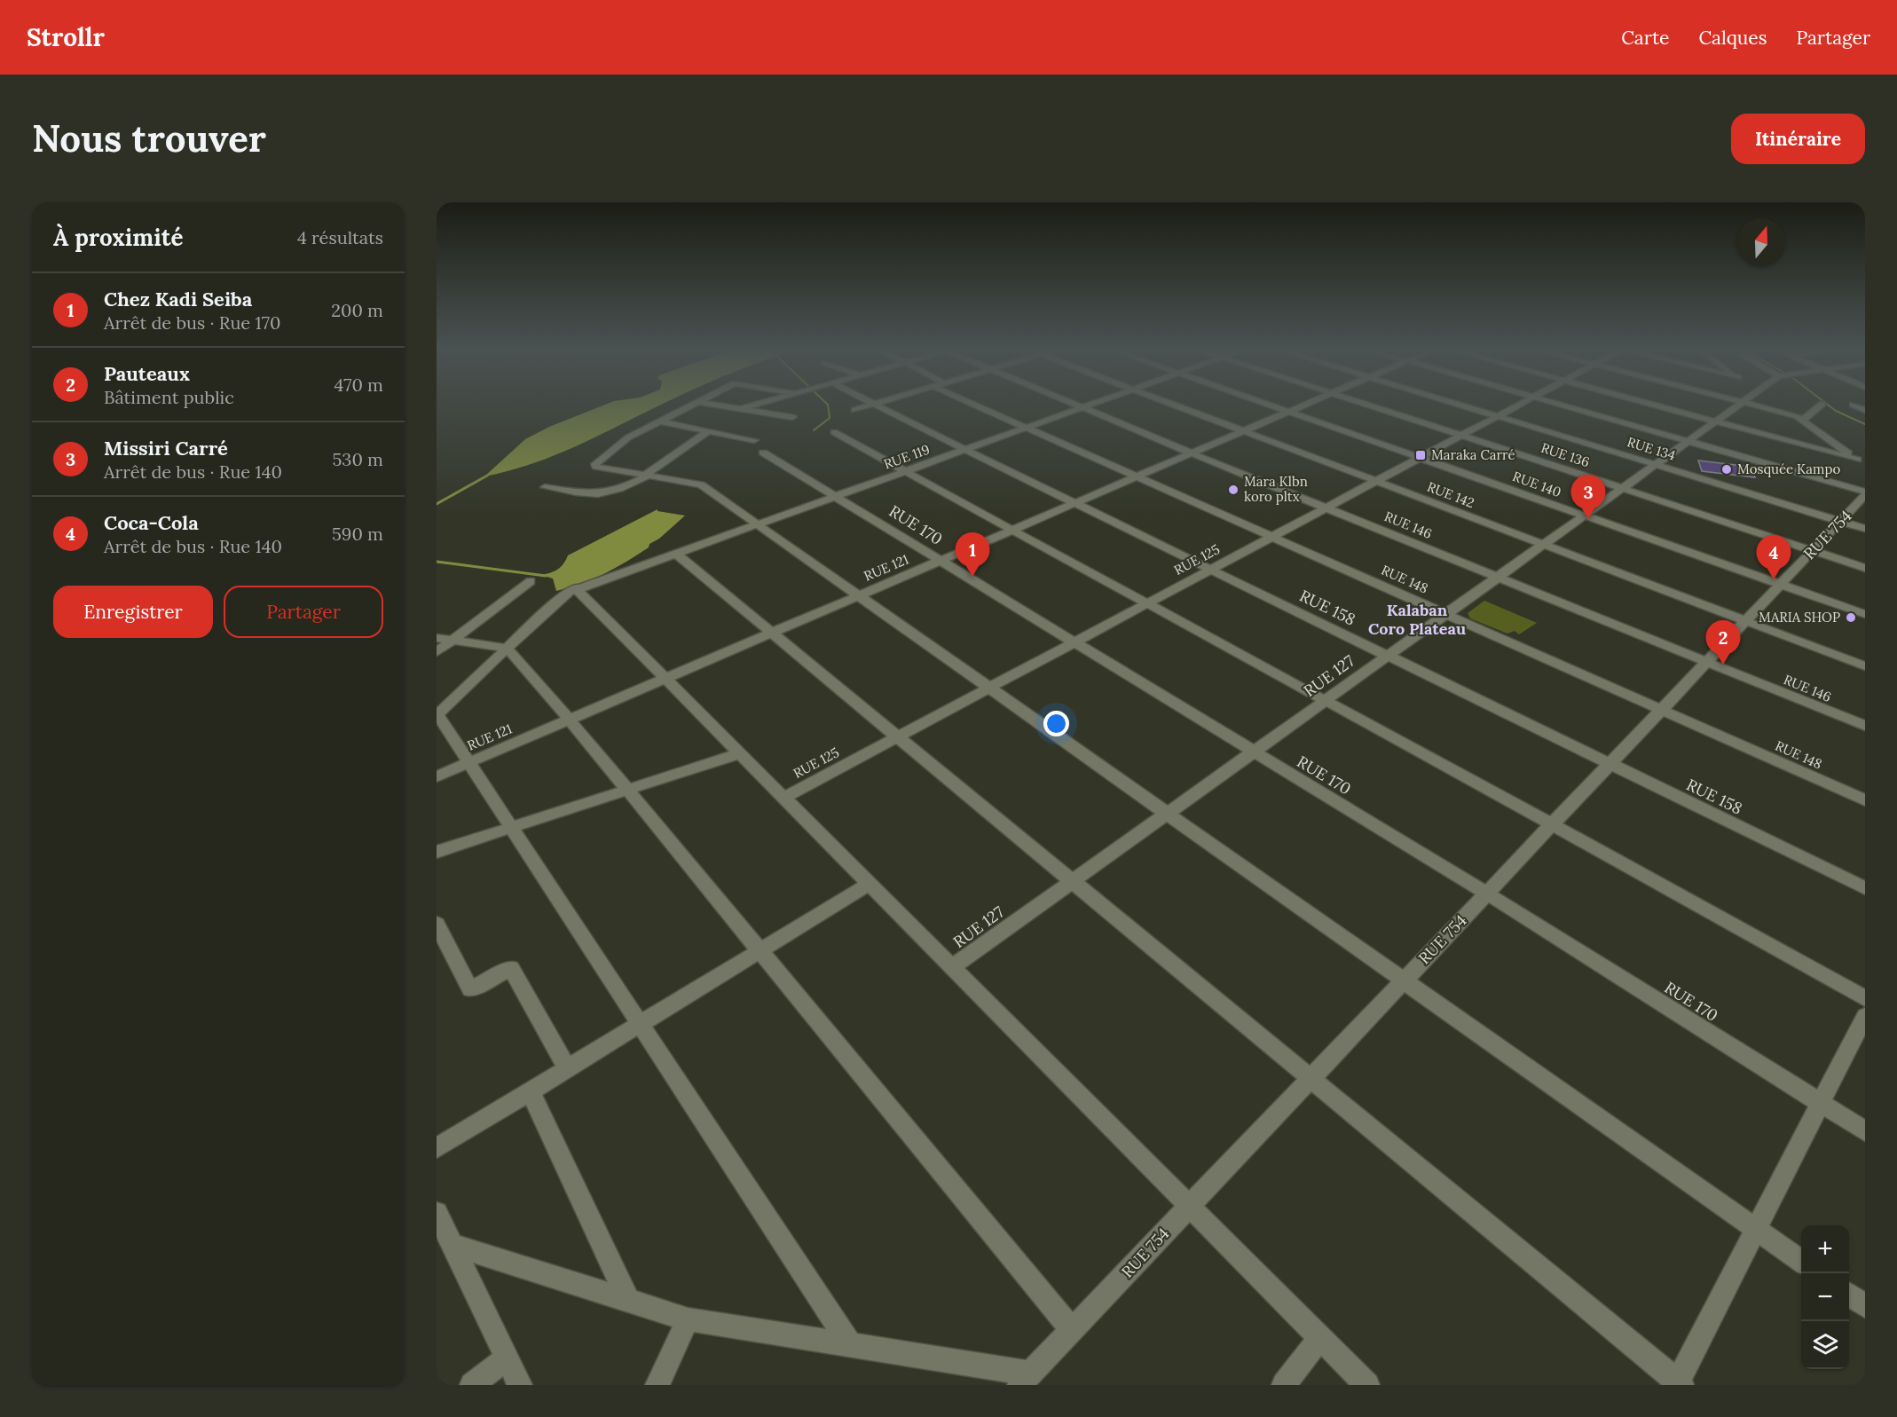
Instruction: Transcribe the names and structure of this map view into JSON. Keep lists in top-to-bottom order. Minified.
{"streets":{"street":["RUE 134","RUE 136","RUE 119","RUE 140","RUE 142","RUE 170","RUE 146","RUE 754","RUE 125","RUE 121","RUE 148","RUE 158","RUE 127"]},"crossings":[["RUE 134","RUE 754"],["RUE 134","RUE 125"],["RUE 134","RUE 127"],["RUE 136","RUE 754"],["RUE 136","RUE 125"],["RUE 136","RUE 127"],["RUE 119","RUE 170"],["RUE 119","RUE 146"],["RUE 119","RUE 148"],["RUE 119","RUE 158"],["RUE 140","RUE 754"],["RUE 140","RUE 125"],["RUE 140","RUE 121"],["RUE 140","RUE 127"],["RUE 142","RUE 754"],["RUE 142","RUE 125"],["RUE 142","RUE 121"],["RUE 142","RUE 127"],["RUE 170","RUE 754"],["RUE 170","RUE 125"],["RUE 170","RUE 121"],["RUE 170","RUE 127"],["RUE 146","RUE 754"],["RUE 146","RUE 125"],["RUE 146","RUE 121"],["RUE 146","RUE 127"],["RUE 754","RUE 148"],["RUE 754","RUE 158"],["RUE 125","RUE 148"],["RUE 125","RUE 158"],["RUE 121","RUE 148"],["RUE 121","RUE 158"],["RUE 148","RUE 127"],["RUE 158","RUE 127"]],"districts":["Kalaban Coro Plateau"],"places":{"transit":["Maraka Carré"],"other":["Mosquée Kampo","Mara Klbn koro pltx","MARIA SHOP"]},"north":"top","page":{"header":"Strollr","nav":["Carte","Calques","Partager"],"buttons":["Itinéraire",["Enregistrer","Partager"]],"title":"Nous trouver","heading":["À proximité","4 résultats"],"list":[{"mark":"1","name":"Chez Kadi Seiba","note":"Arrêt de bus · Rue 170","value":"200 m"},{"mark":"2","name":"Pauteaux","note":"Bâtiment public","value":"470 m"},{"mark":"3","name":"Missiri Carré","note":"Arrêt de bus · Rue 140","value":"530 m"},{"mark":"4","name":"Coca-Cola","note":"Arrêt de bus · Rue 140","value":"590 m"}],"pins":["3","1","4","2"],"map_buttons":["+","−"]}}
